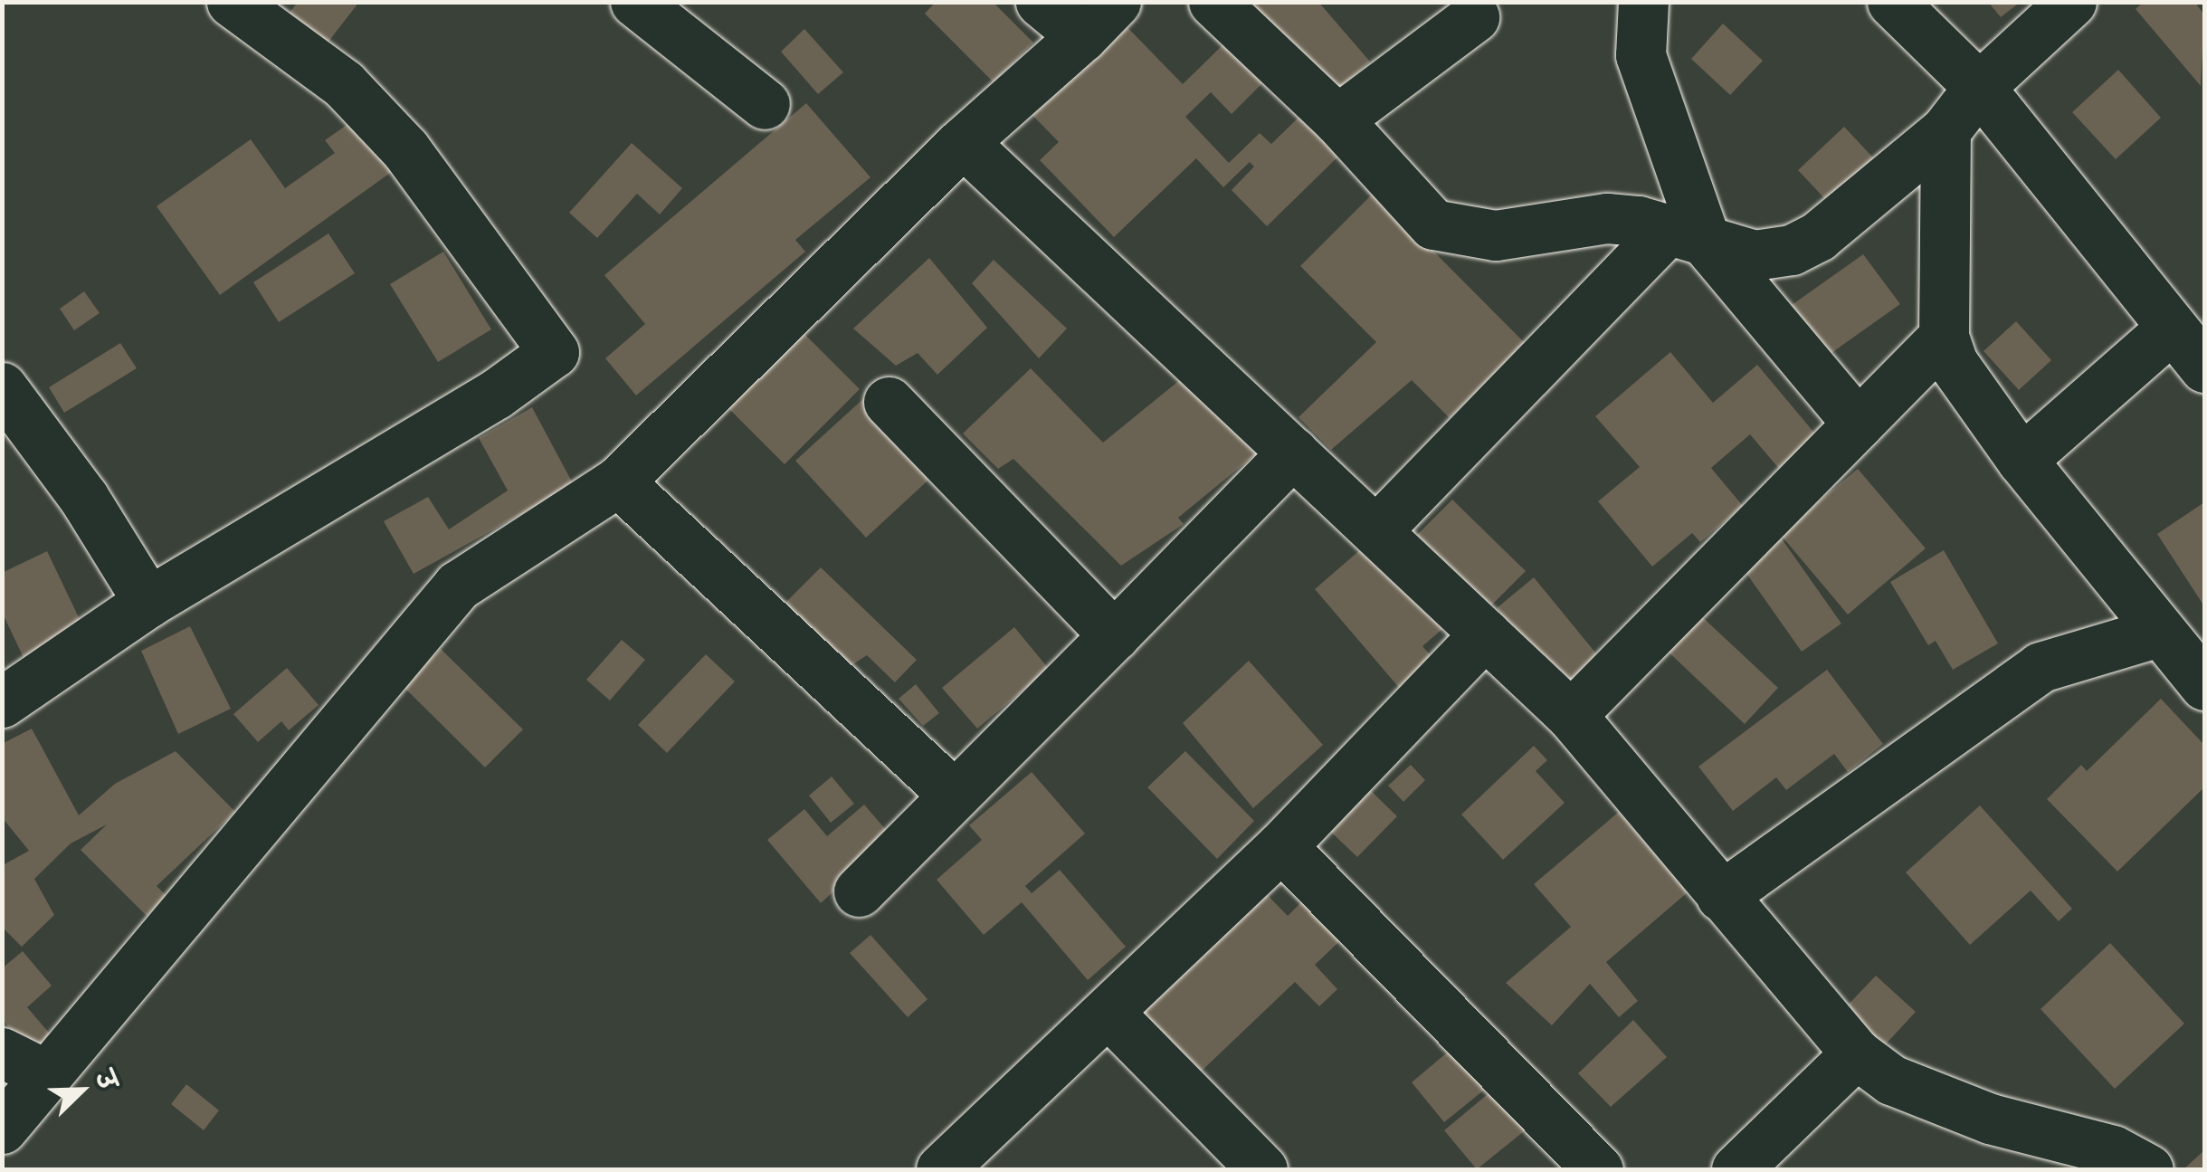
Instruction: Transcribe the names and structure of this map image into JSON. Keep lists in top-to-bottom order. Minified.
{"north":"top right"}
